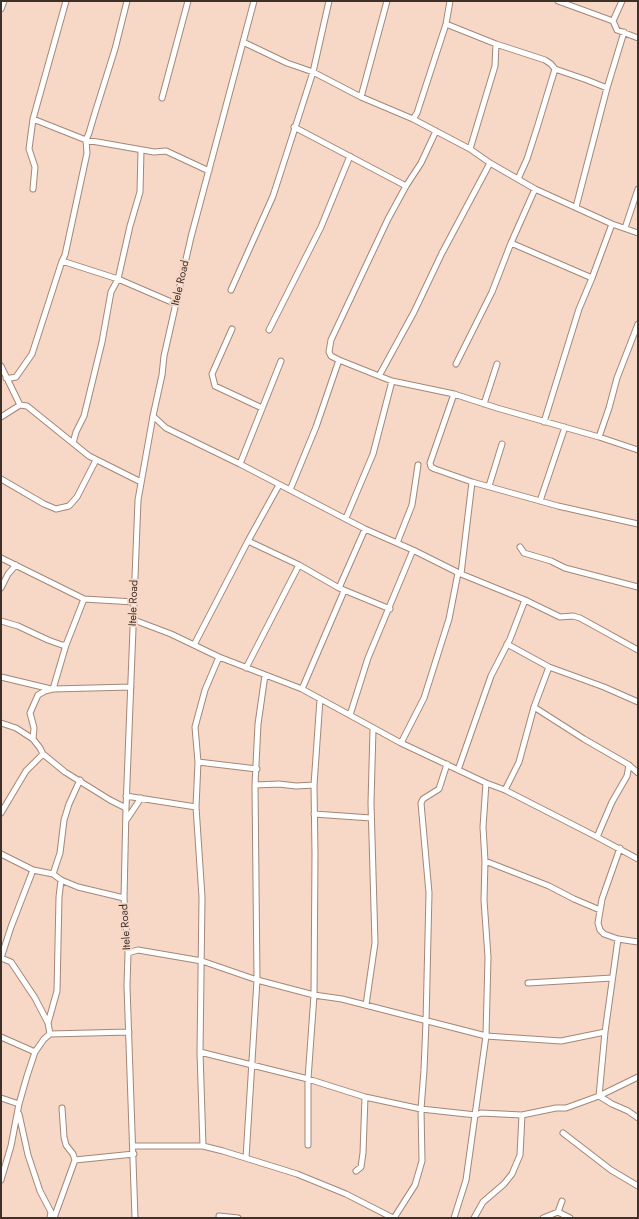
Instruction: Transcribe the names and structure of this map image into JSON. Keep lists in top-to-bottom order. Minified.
{"streets":{"street":["Itele Road"]}}
